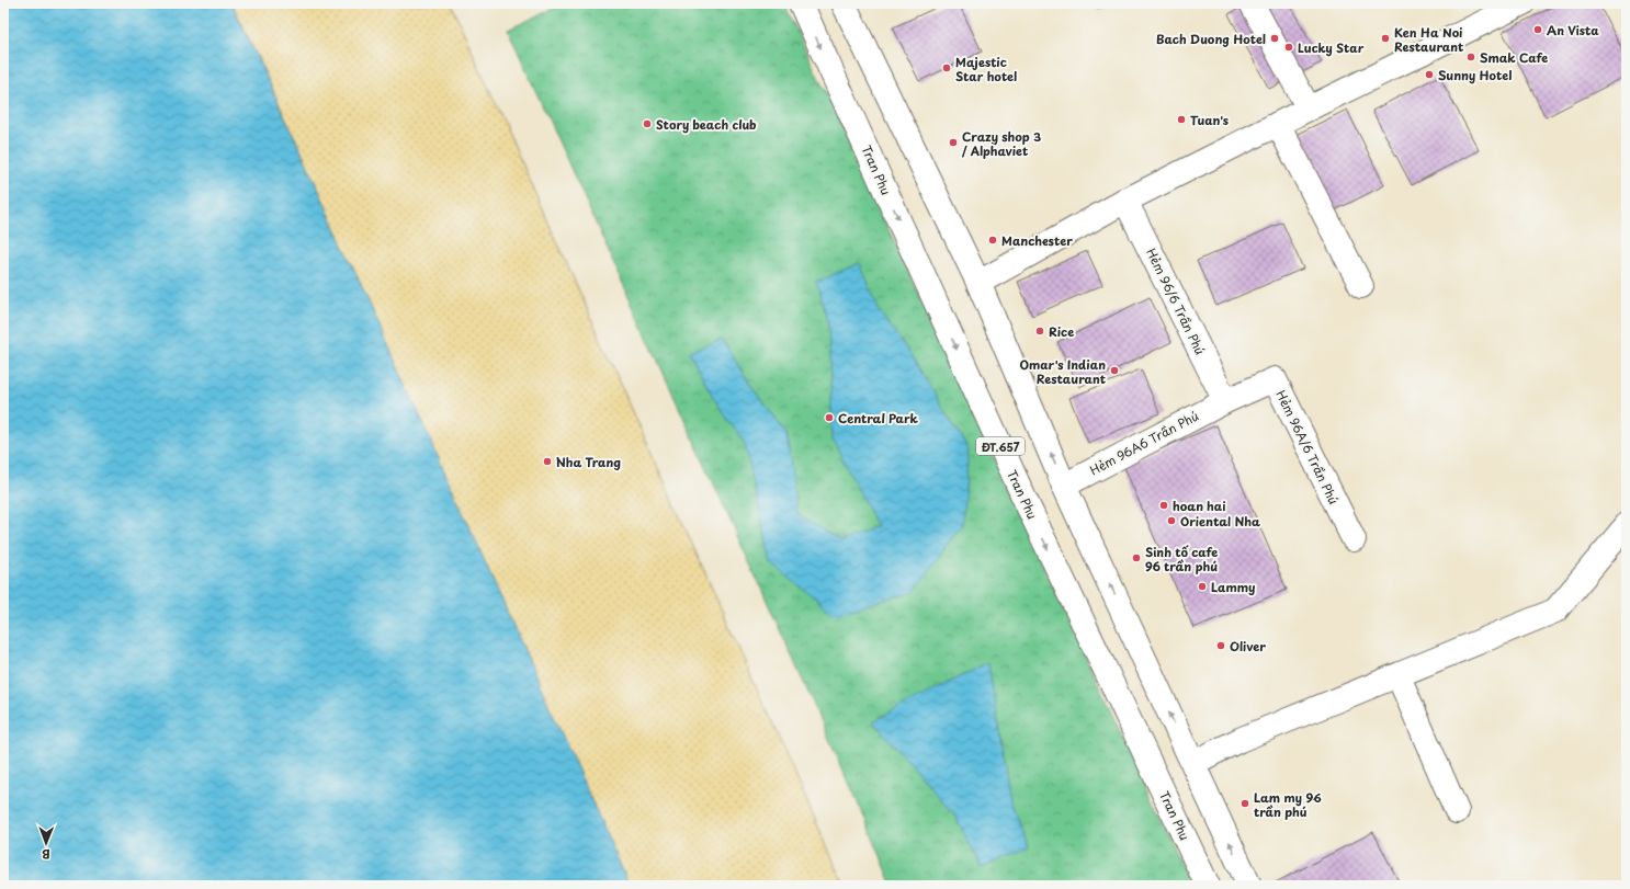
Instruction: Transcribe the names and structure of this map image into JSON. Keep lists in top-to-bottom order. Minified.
{"streets":{"main road":["Tran Phu","Hẻm 96/6 Trần Phú","Hẻm 96A6 Trần Phú","ĐT.657","Hẻm 96A/6 Trần Phú"]},"crossings":[["Hẻm 96/6 Trần Phú","Hẻm 96A6 Trần Phú"],["Hẻm 96/6 Trần Phú","Hẻm 96A/6 Trần Phú"],["Hẻm 96A6 Trần Phú","ĐT.657"],["Hẻm 96A6 Trần Phú","Hẻm 96A/6 Trần Phú"]],"places":["An Vista","Bach Duong Hotel","Ken Ha Noi Restaurant","Lucky Star","Smak Cafe","Majestic Star hotel","Sunny Hotel","Tuan's","Story beach club","Crazy shop 3 / Alphaviet","Manchester","Rice","Omar's Indian Restaurant","Central Park","Nha Trang","hoan hai","Oriental Nha","Sinh tố cafe 96 trần phú","Lammy","Oliver","Lam my 96 trần phú"],"north":"bottom"}
